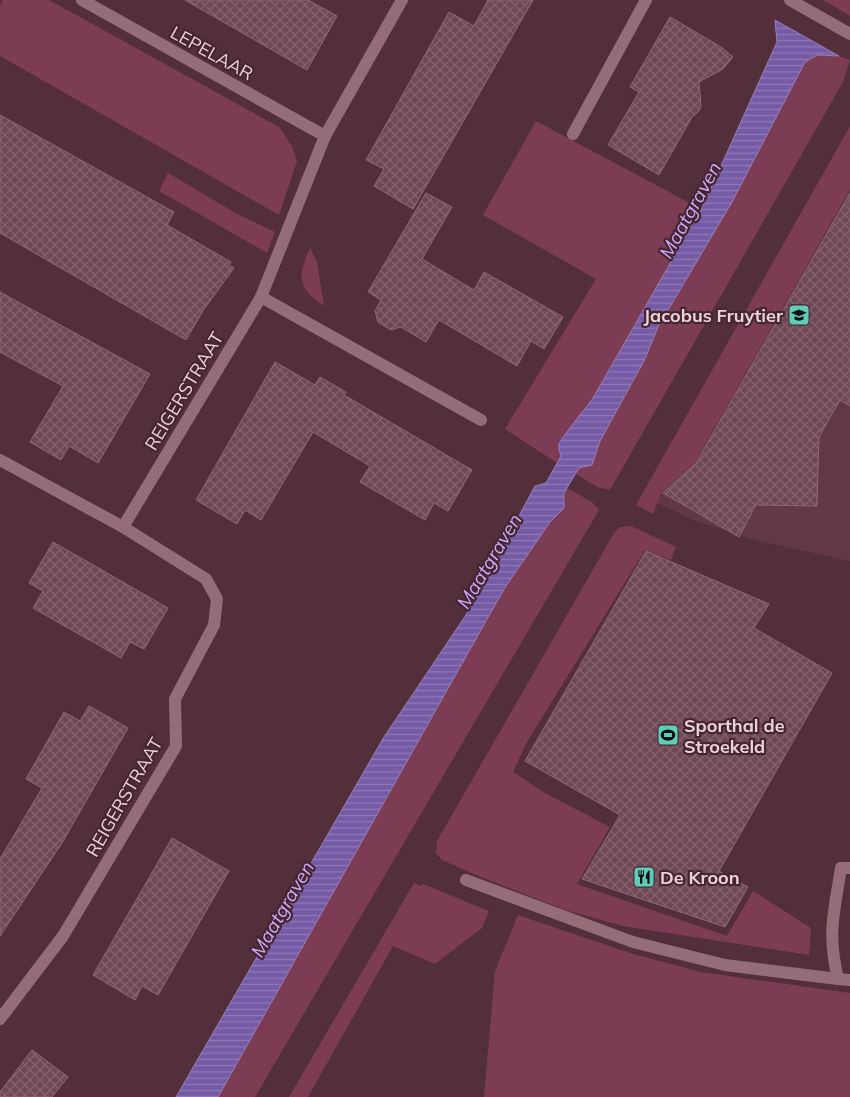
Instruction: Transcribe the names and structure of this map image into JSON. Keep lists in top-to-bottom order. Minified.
{"streets":{"street":["LEPELAAR","REIGERSTRAAT"]},"crossings":[["LEPELAAR","REIGERSTRAAT"]],"water":["Maatgraven"],"places":{"school or university":["Jacobus Fruytier"],"sports":["Sporthal de Stroekeld"],"restaurant":["De Kroon"]}}
